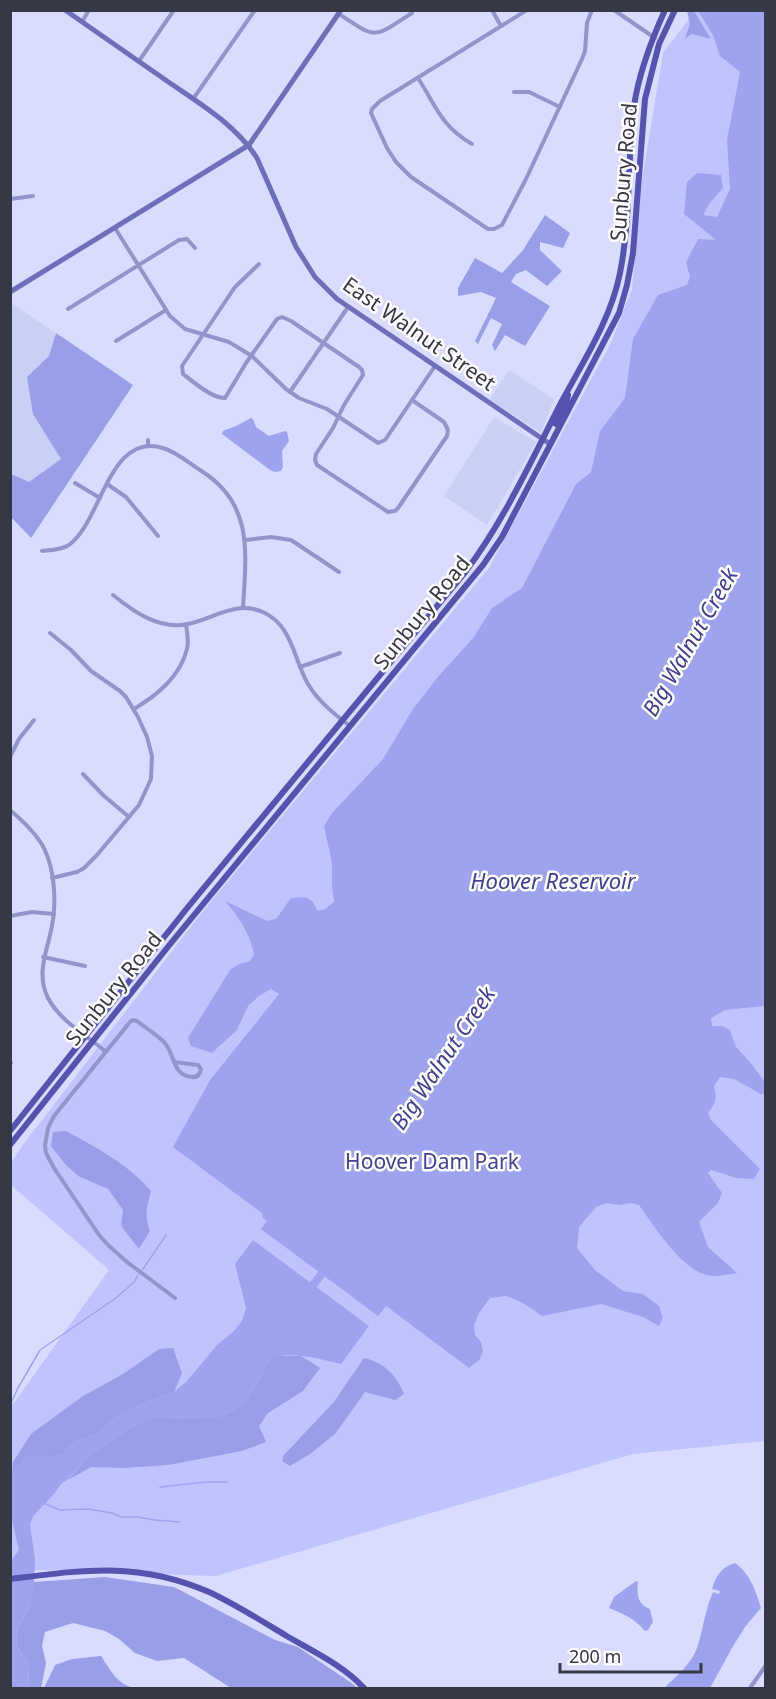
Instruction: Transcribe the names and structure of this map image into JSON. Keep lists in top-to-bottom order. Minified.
{"streets":{"main road":["Sunbury Road","East Walnut Street"]},"crossings":[["Sunbury Road","East Walnut Street"]],"water":["Big Walnut Creek","Hoover Reservoir"],"parks":["Hoover Dam Park"],"scale_bar":"200 m"}
